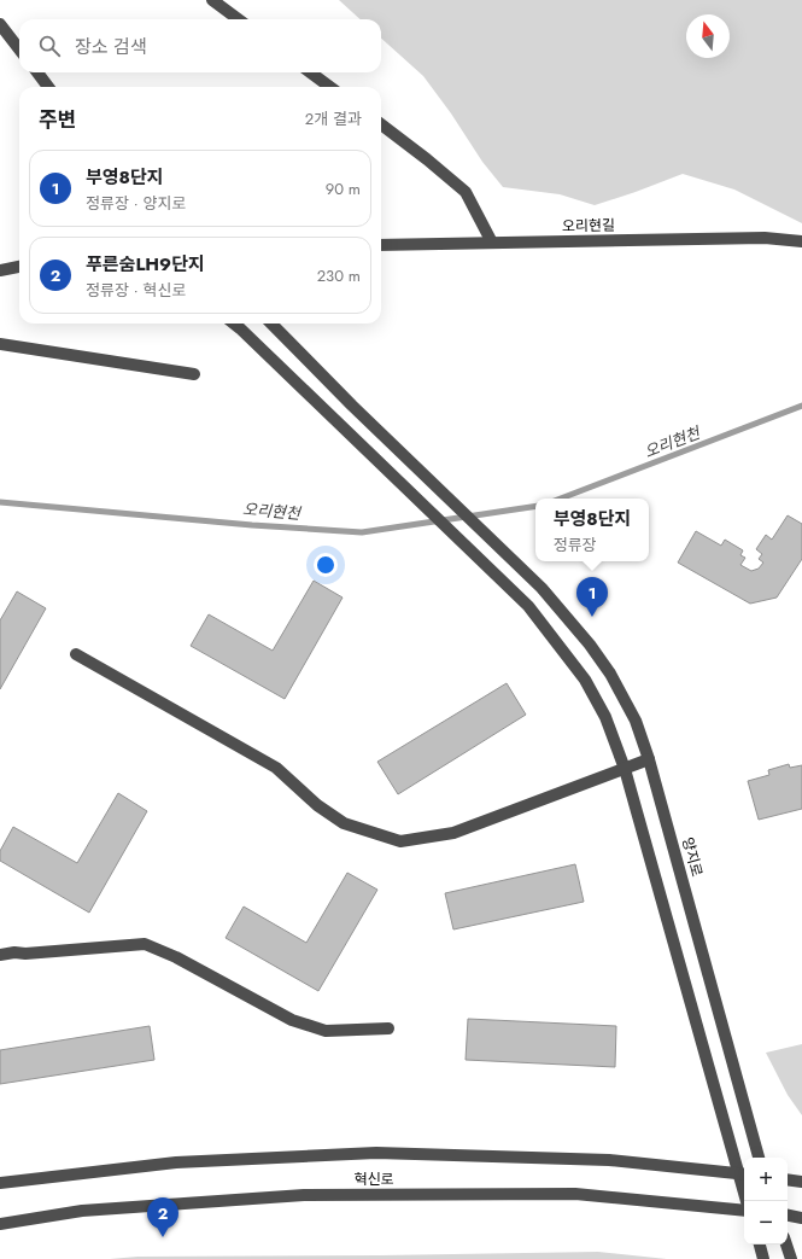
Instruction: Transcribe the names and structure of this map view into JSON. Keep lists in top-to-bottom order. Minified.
{"streets":{"street":["오리현길","양지로","혁신로"]},"water":["오리현천"],"north":"top","page":{"search":"장소 검색","heading":["주변","2개 결과"],"list":[{"mark":"1","name":"부영8단지","note":"정류장 · 양지로","value":"90 m"},{"mark":"2","name":"푸른숨LH9단지","note":"정류장 · 혁신로","value":"230 m"}],"popup":["부영8단지","정류장"],"pins":["1","2"],"map_buttons":["+","−"]}}
